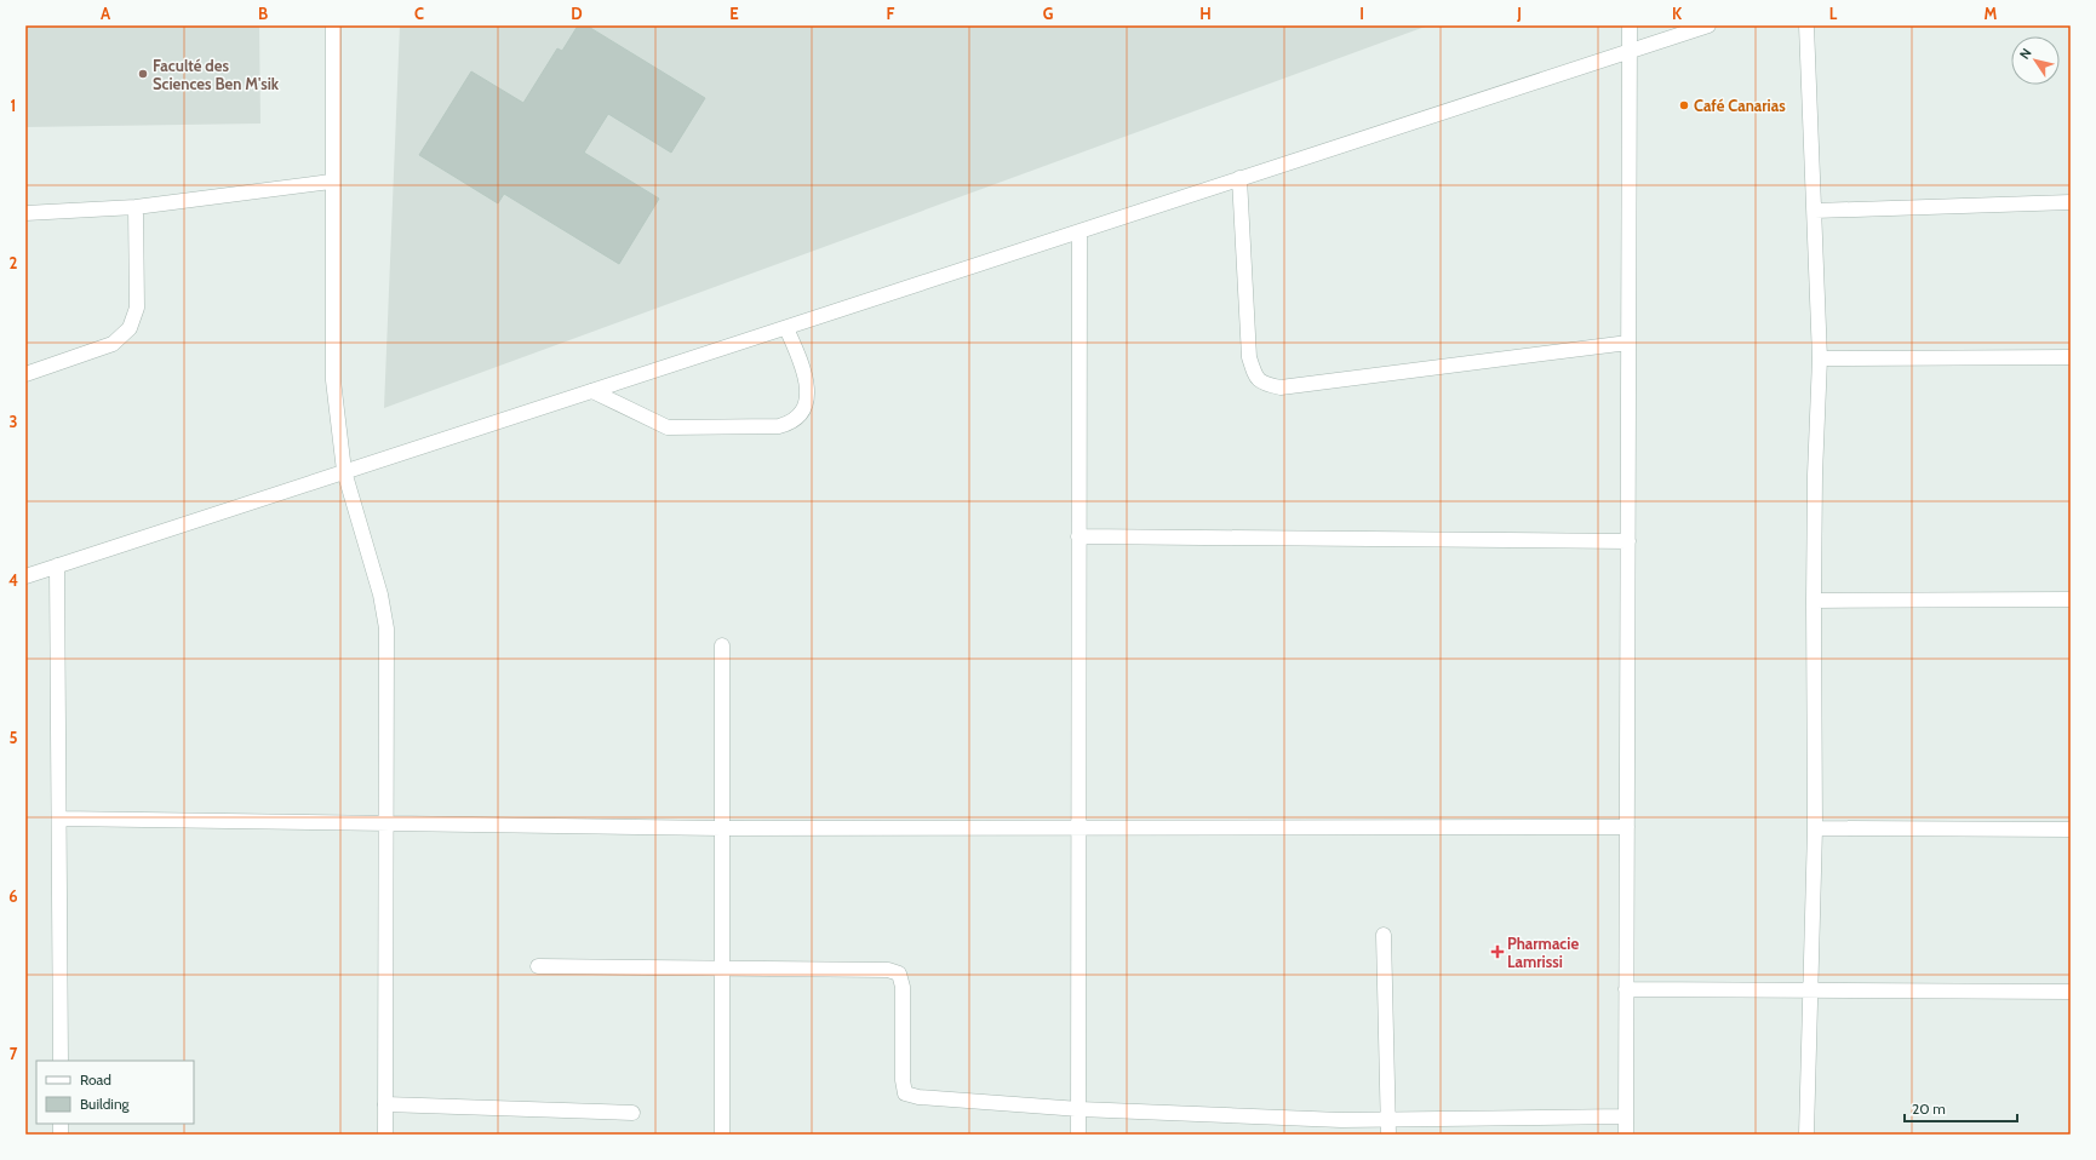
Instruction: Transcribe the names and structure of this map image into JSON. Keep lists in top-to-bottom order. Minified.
{"places":{"other":["Faculté des Sciences Ben M'sik","Café Canarias"],"health":["Pharmacie Lamrissi"]},"legend":["Road","Building"],"scale_bar":"20 m","north":"top left","grid":{"columns":["A","B","C","D","E","F","G","H","I","J","K","L","M"],"rows":["1","2","3","4","5","6","7"]}}
